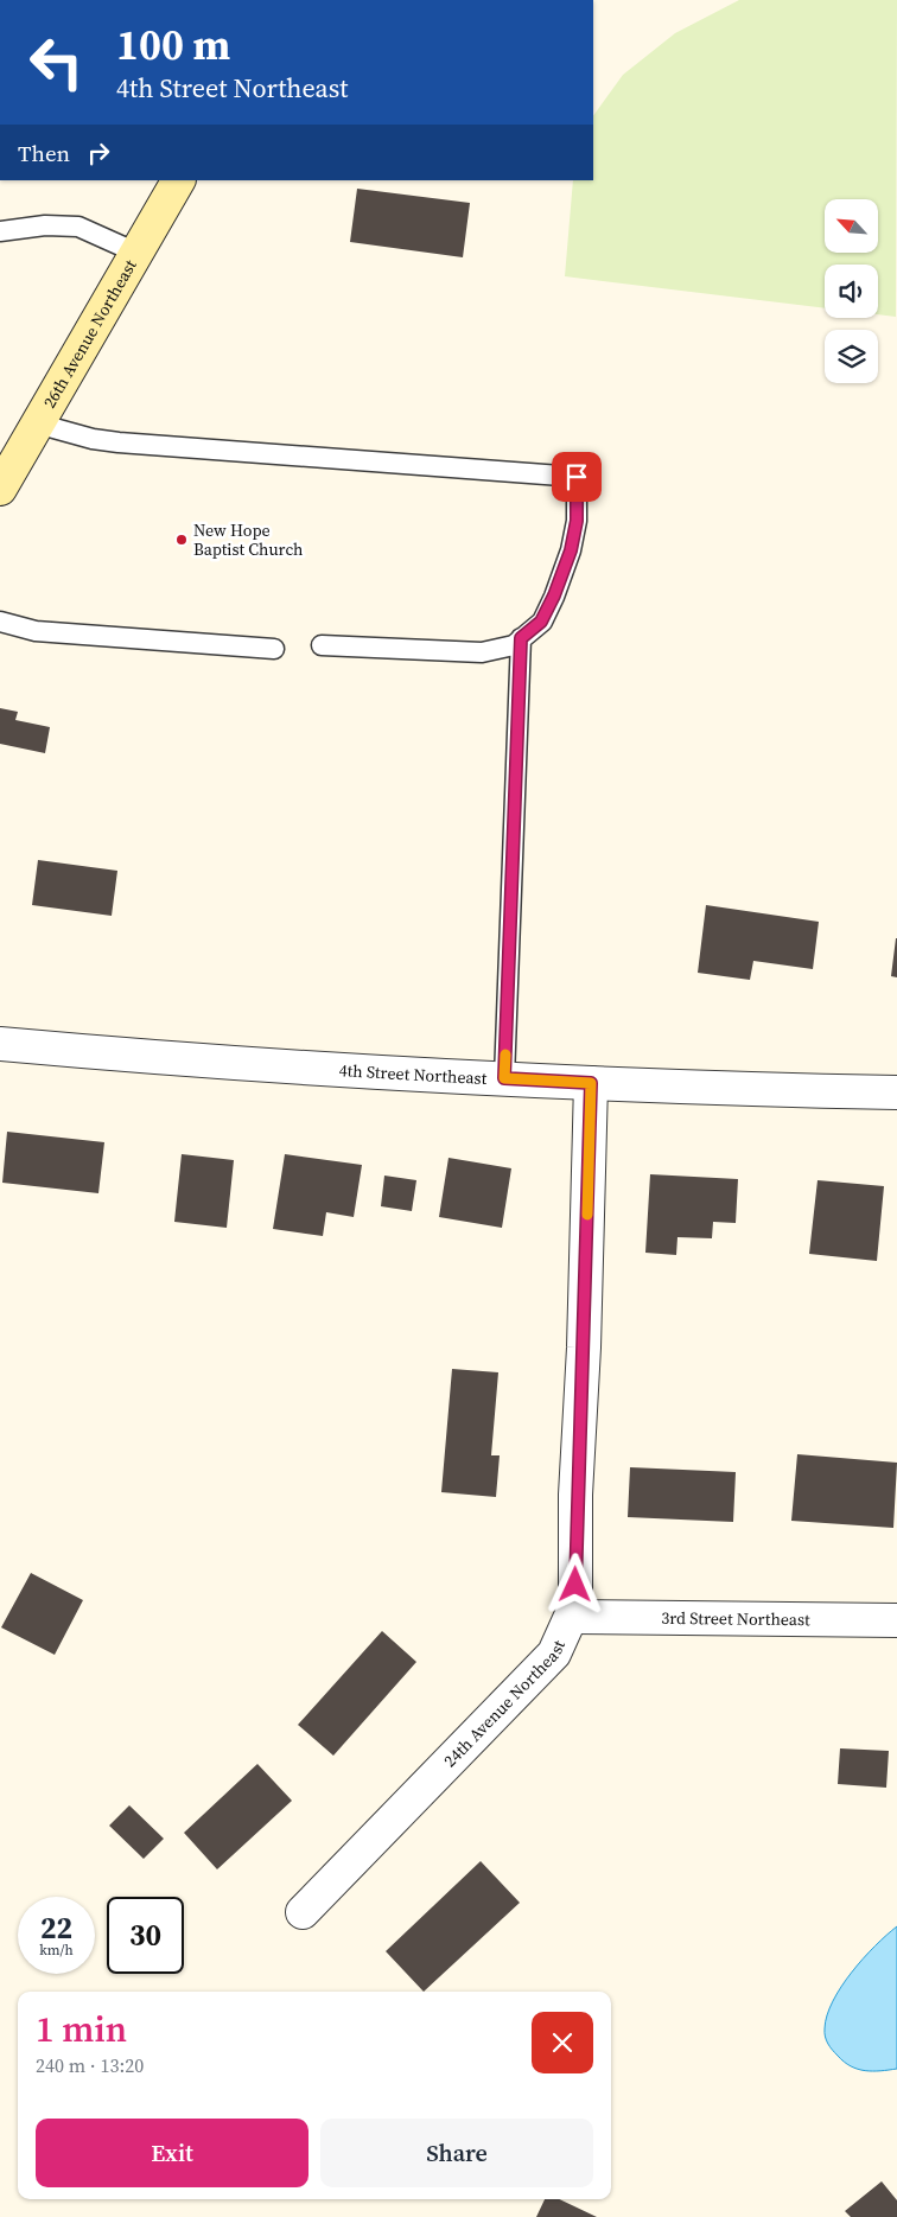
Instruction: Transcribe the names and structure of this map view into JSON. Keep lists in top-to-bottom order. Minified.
{"streets":{"street":["26th Avenue Northeast","4th Street Northeast","3rd Street Northeast","24th Avenue Northeast"]},"crossings":[["4th Street Northeast","24th Avenue Northeast"],["3rd Street Northeast","24th Avenue Northeast"]],"places":["New Hope Baptist Church"],"north":"top left","page":{"turn":["100 m","4th Street Northeast"],"then":"Then","speed":"22 km/h","limit":"30","heading":["1 min","240 m · 13:20"],"buttons":["Exit","Share"]}}
